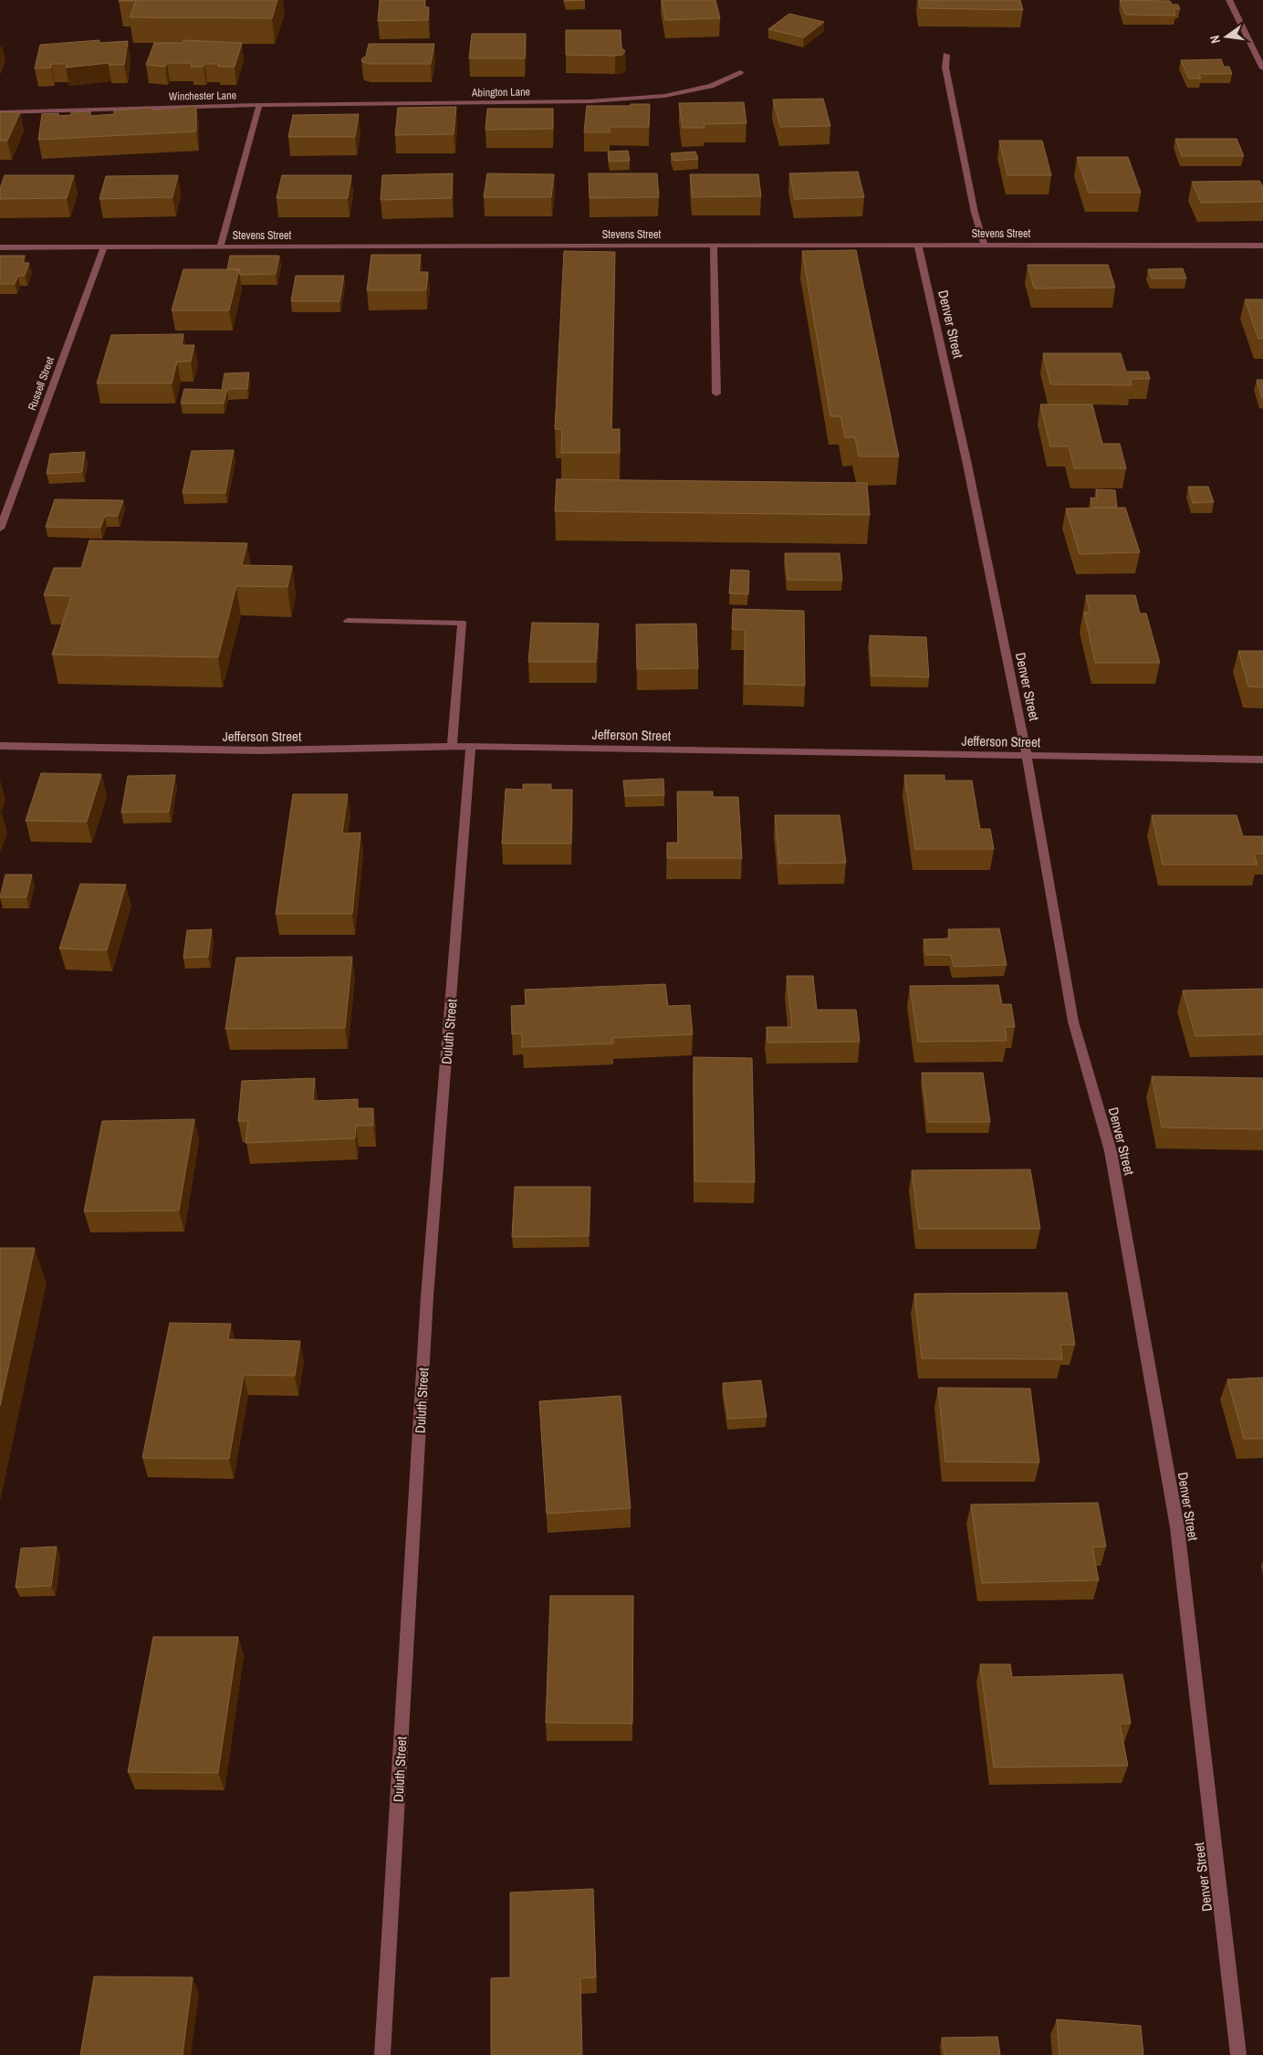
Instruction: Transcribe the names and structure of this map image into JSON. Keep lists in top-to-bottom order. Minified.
{"streets":{"street":["Abington Lane","Winchester Lane","Stevens Street","Denver Street","Russell Street","Jefferson Street","Duluth Street"]},"crossings":[["Abington Lane","Winchester Lane"],["Stevens Street","Denver Street"],["Stevens Street","Russell Street"],["Denver Street","Jefferson Street"],["Jefferson Street","Duluth Street"]],"north":"left"}
